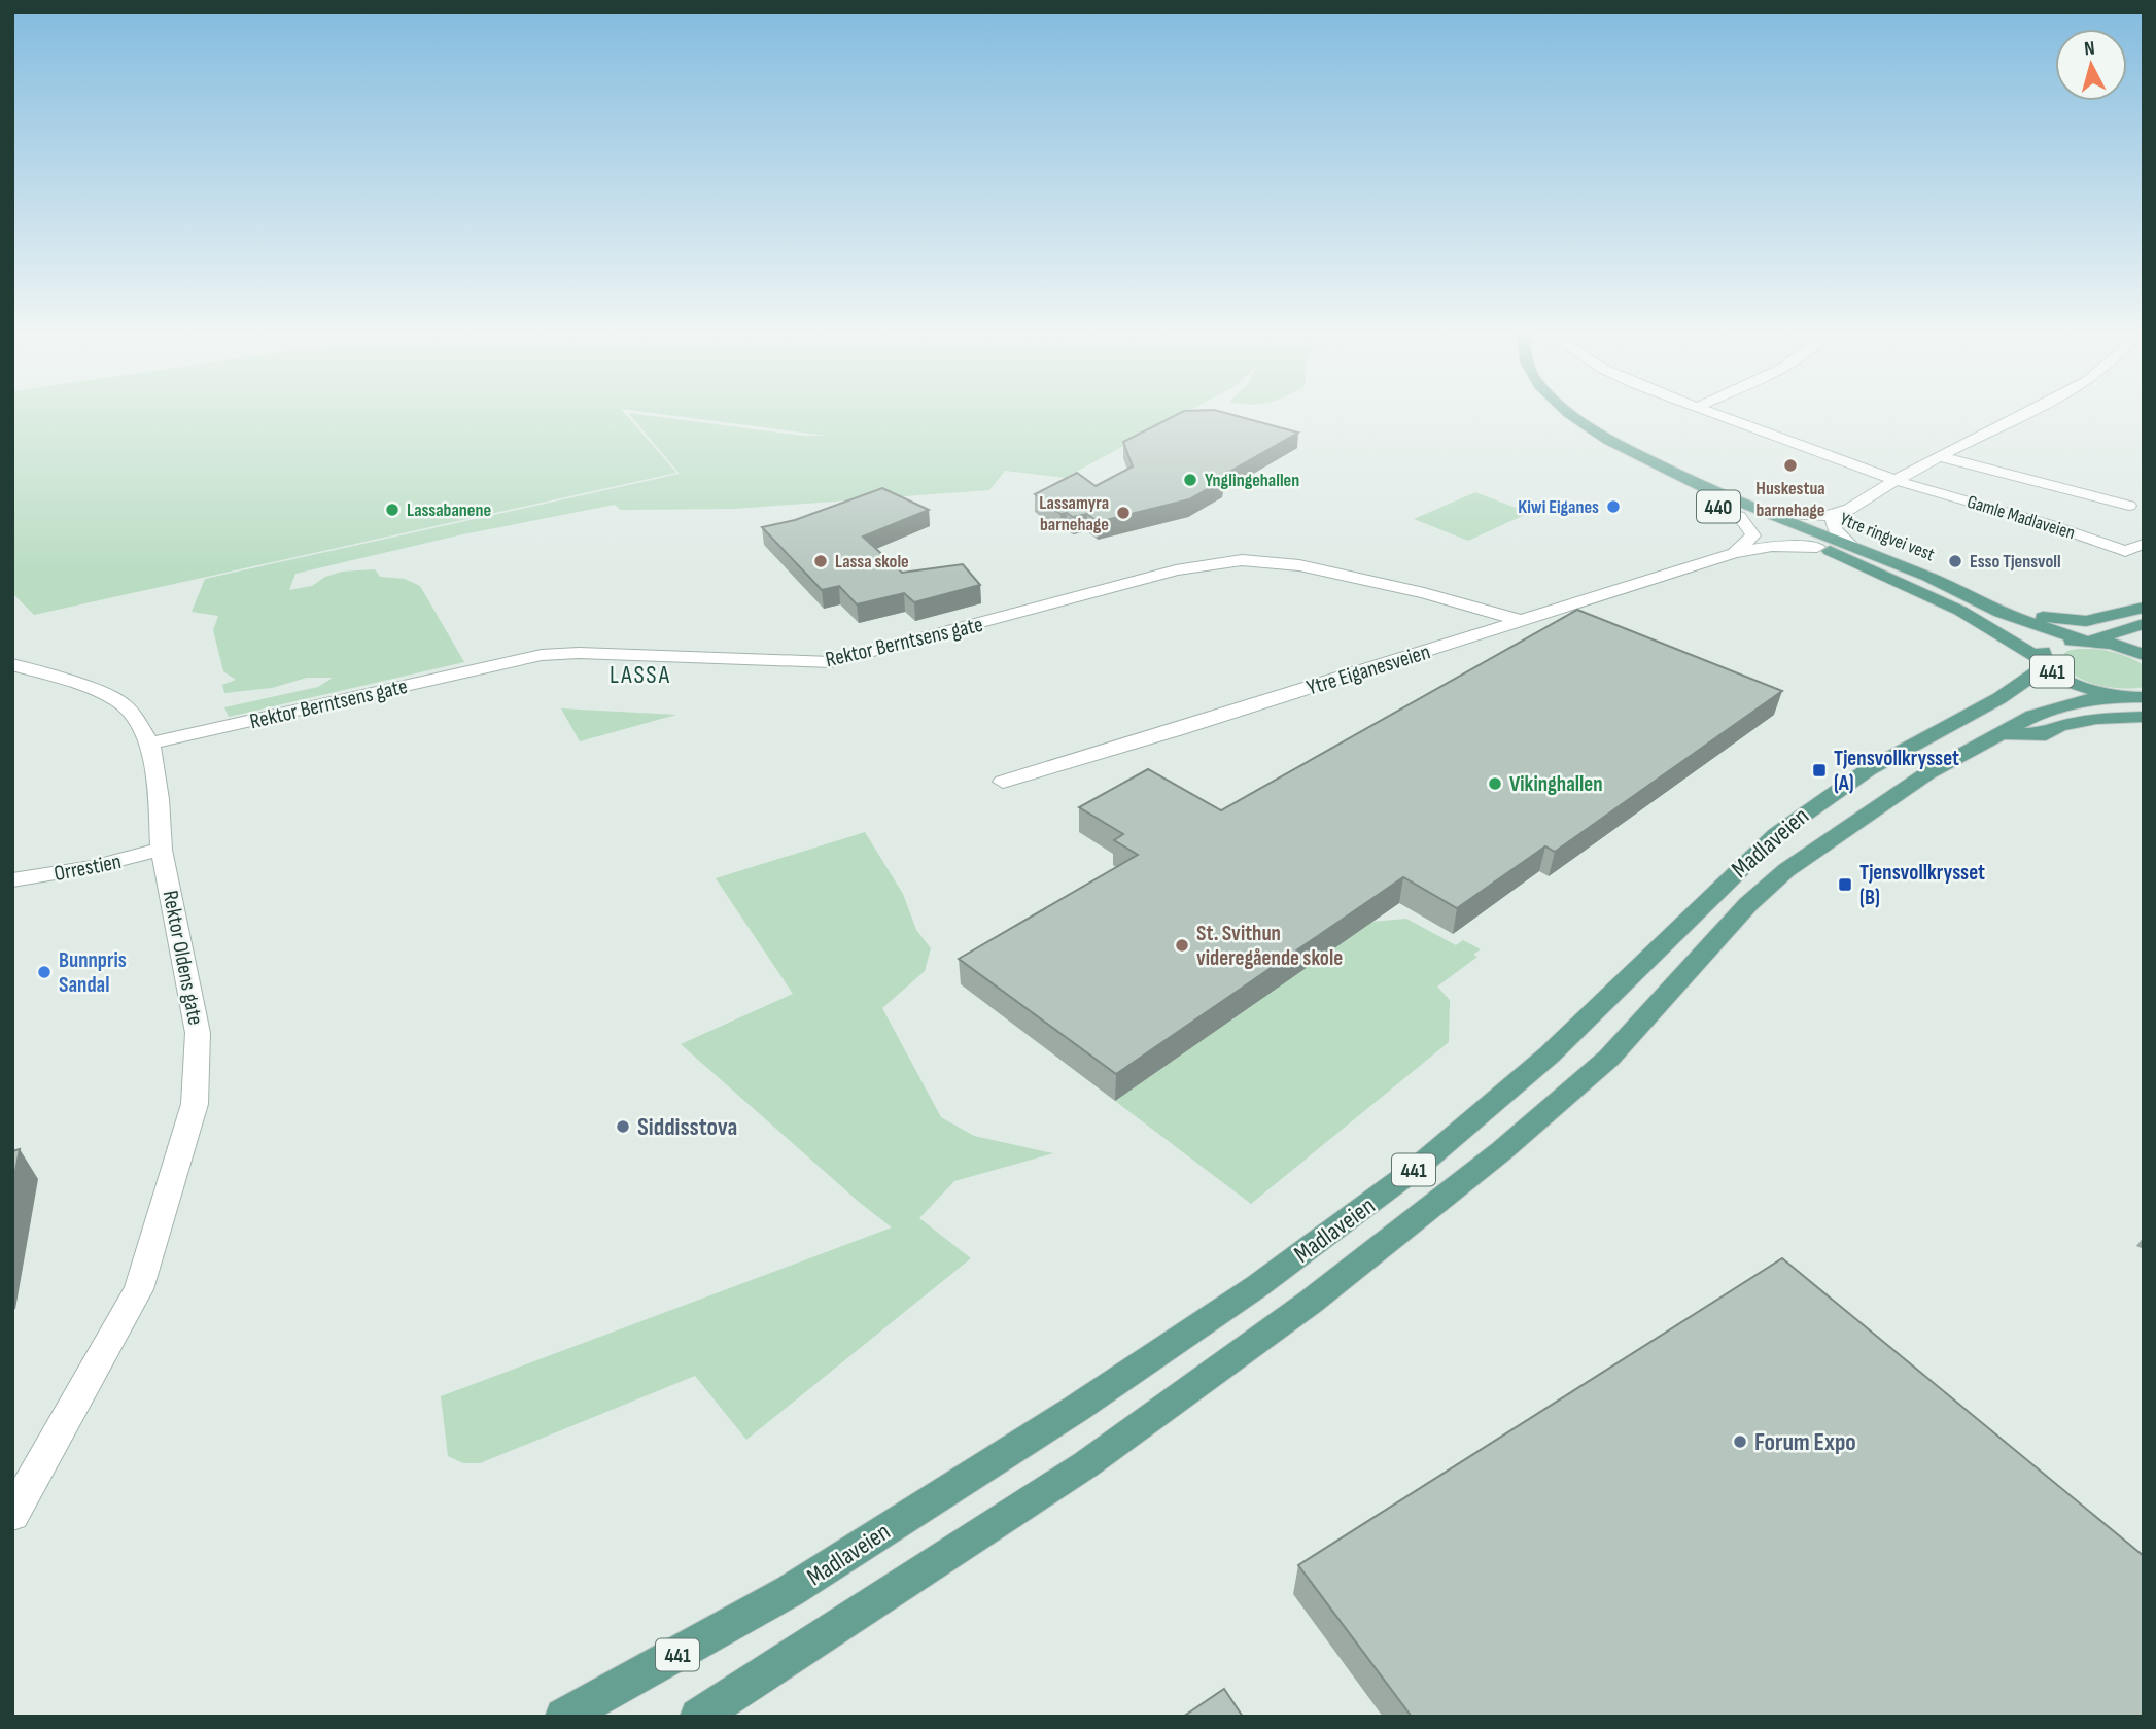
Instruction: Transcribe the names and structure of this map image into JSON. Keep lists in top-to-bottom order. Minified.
{"streets":{"main road":["440","Ytre ringvei vest","441","Madlaveien"],"street":["Gamle Madlaveien","Rektor Berntsens gate","Ytre Eiganesveien","Orrestien","Rektor Oldens gate"]},"crossings":[["Ytre ringvei vest","Ytre Eiganesveien"],["Ytre ringvei vest","441"],["Ytre ringvei vest","Madlaveien"],["Rektor Berntsens gate","Ytre Eiganesveien"],["Rektor Berntsens gate","Rektor Oldens gate"],["441","Madlaveien"],["Orrestien","Rektor Oldens gate"]],"districts":["LASSA"],"places":{"other":["Huskestua barnehage","Ynglingehallen","Kiwi Eiganes","Lassabanene","Lassamyra barnehage","Lassa skole","Esso Tjensvoll","Vikinghallen","St. Svithun videregående skole","Bunnpris Sandal","Siddisstova","Forum Expo"],"transit":["Tjensvollkrysset (A)","Tjensvollkrysset (B)"]},"north":"top"}
